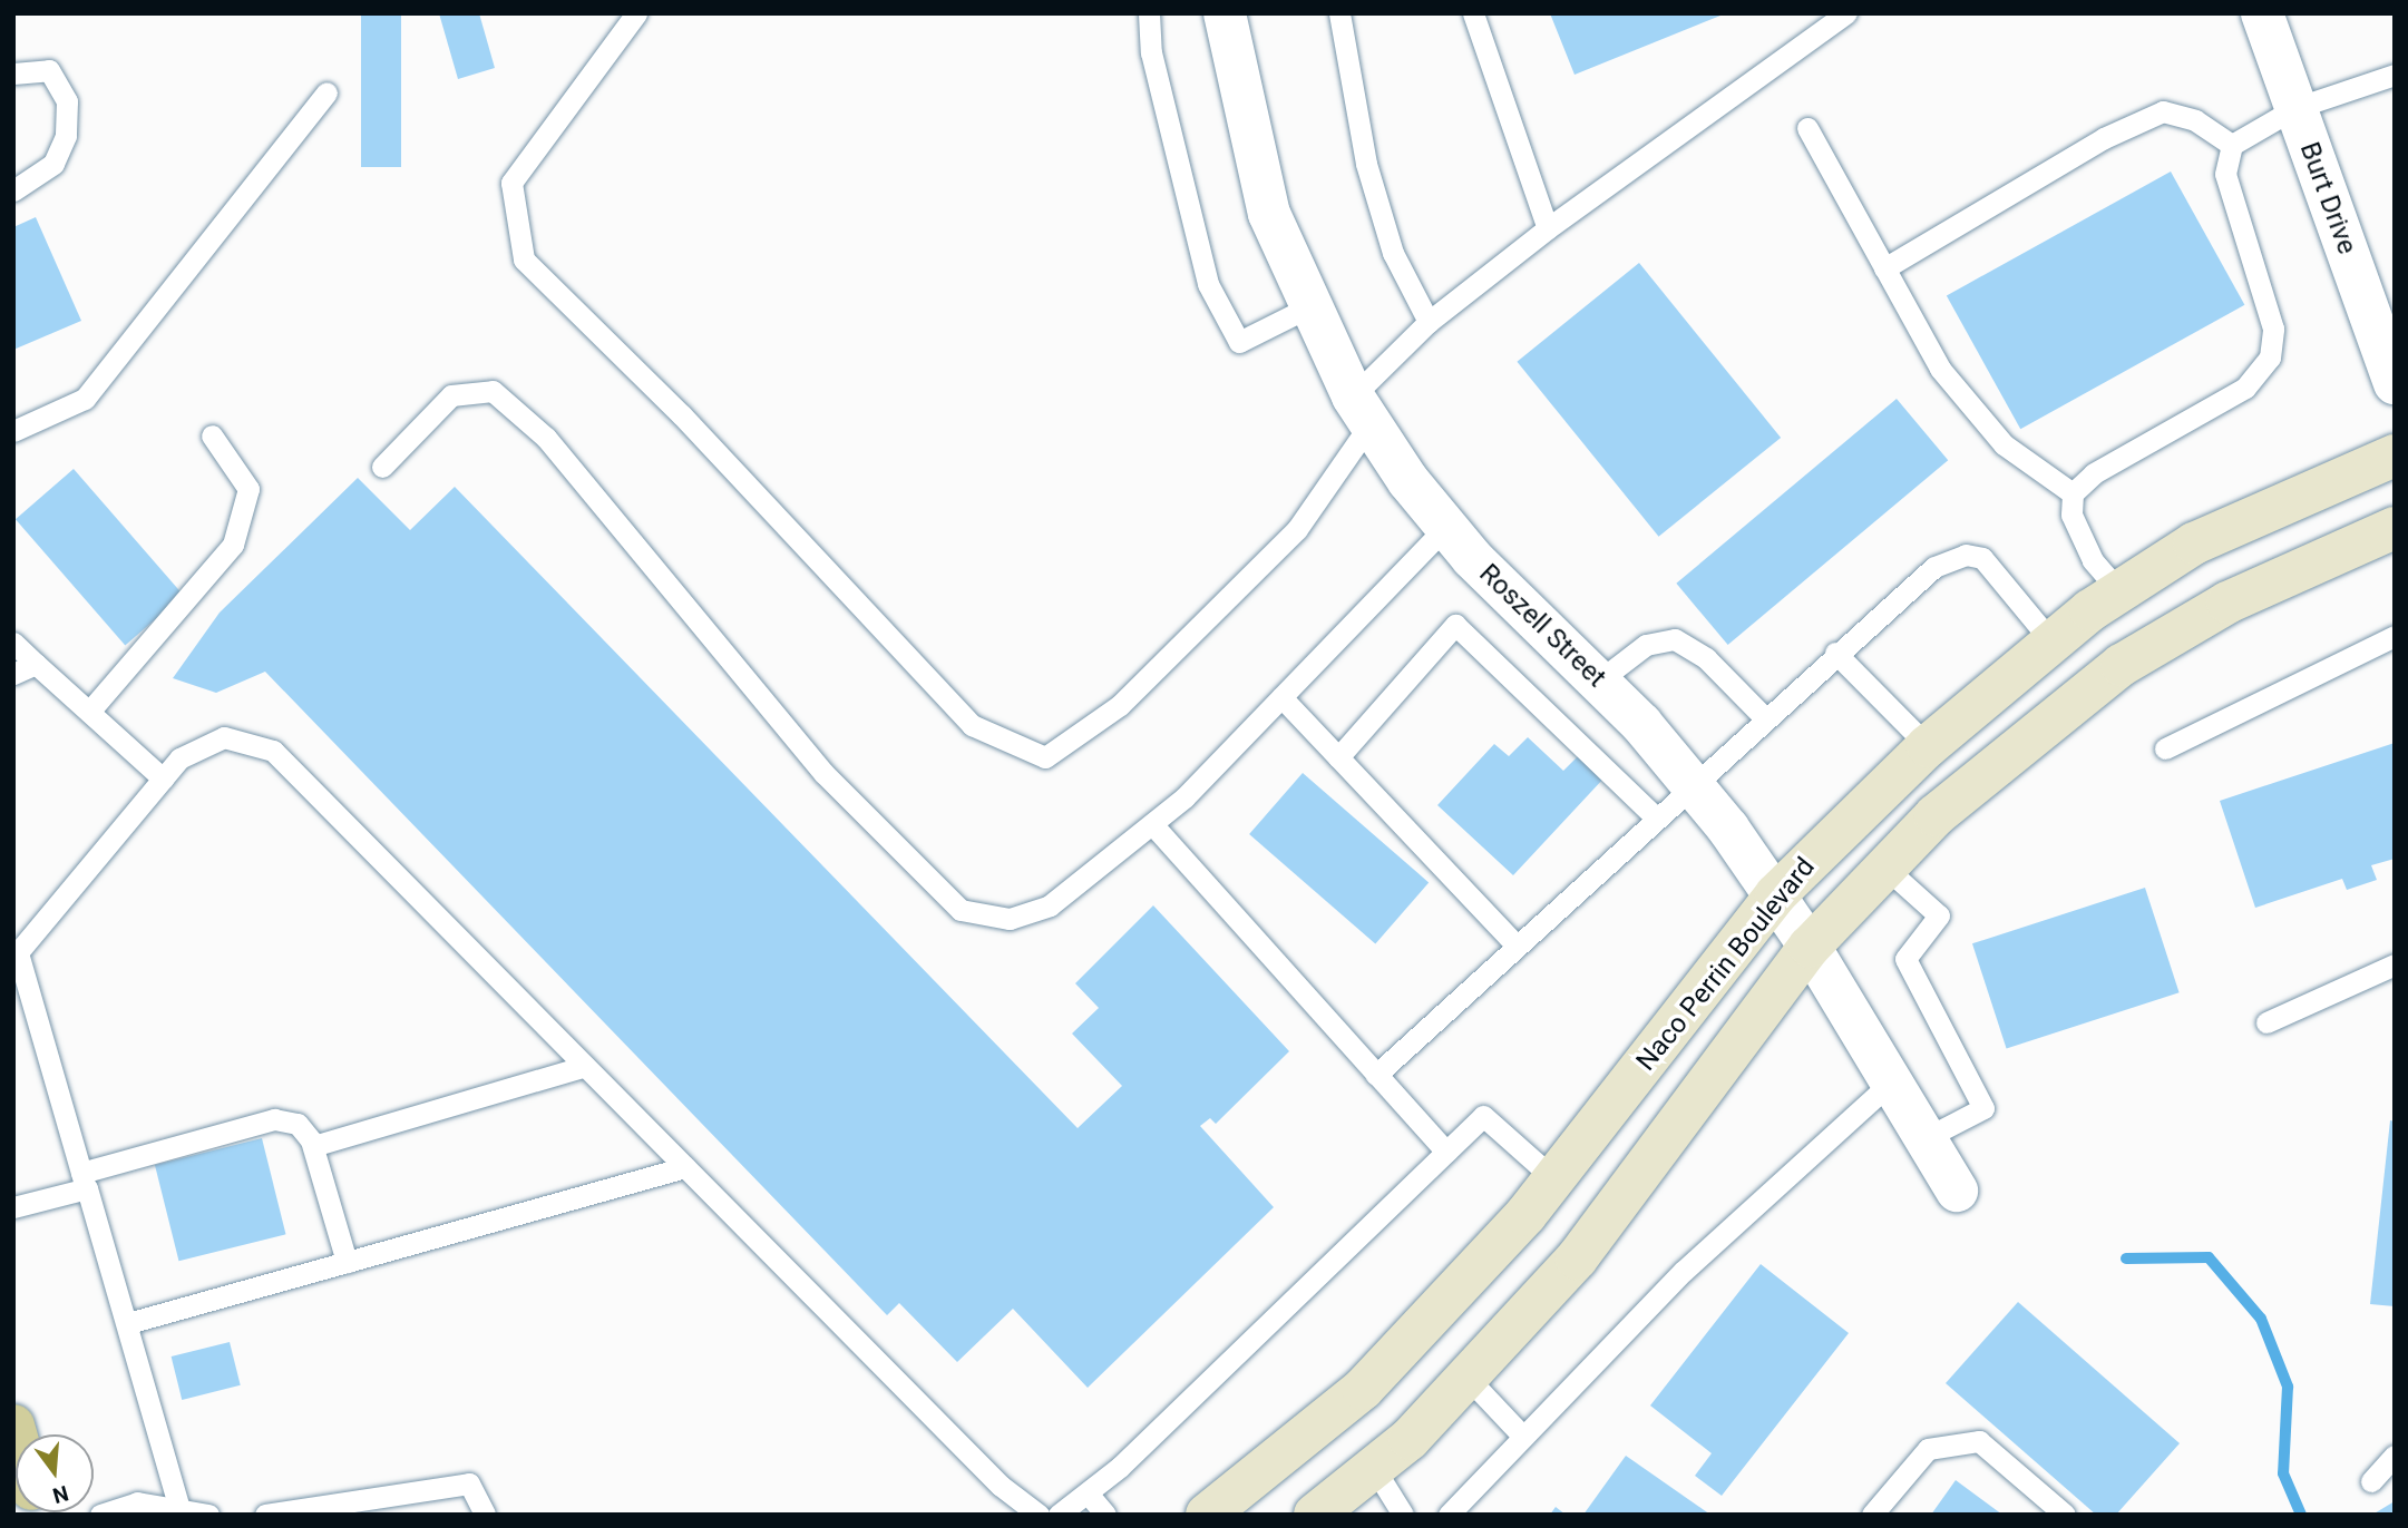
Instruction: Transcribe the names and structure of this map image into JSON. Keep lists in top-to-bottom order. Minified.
{"streets":{"main road":["Naco Perrin Boulevard"],"street":["Burt Drive","Roszell Street"]},"crossings":[["Roszell Street","Naco Perrin Boulevard"]],"north":"bottom"}
